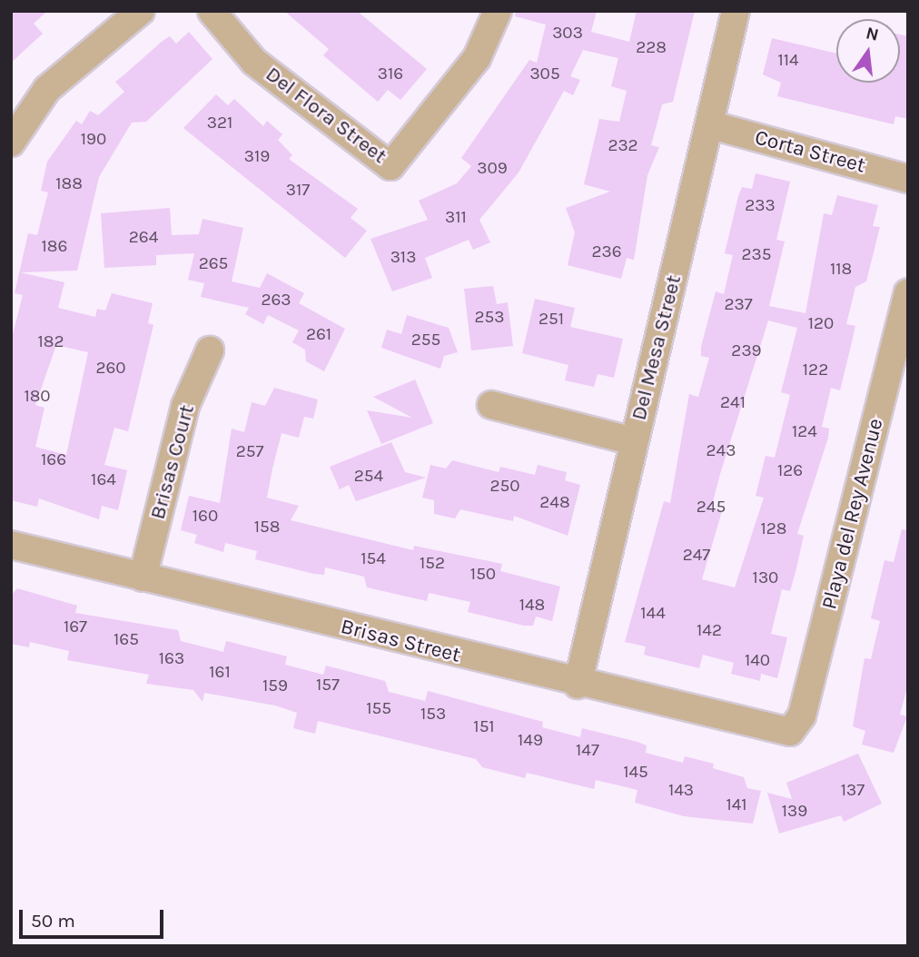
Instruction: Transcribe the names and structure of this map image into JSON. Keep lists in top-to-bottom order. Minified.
{"streets":{"street":["Del Flora Street","Corta Street","Del Mesa Street","Brisas Court","Playa del Rey Avenue","Brisas Street"]},"crossings":[["Corta Street","Del Mesa Street"],["Del Mesa Street","Brisas Street"],["Brisas Court","Brisas Street"],["Playa del Rey Avenue","Brisas Street"]],"house_numbers":["303","228","114","316","305","321","190","232","319","309","188","317","233","311","264","186","236","235","313","265","118","263","237","253","251","120","261","255","182","239","260","122","180","241","124","243","257","166","126","254","164","250","248","245","160","158","128","247","154","152","150","130","148","144","167","142","165","163","140","161","157","159","155","153","151","149","147","145","143","137","141","139"],"scale_bar":"50 m","north":"top"}
